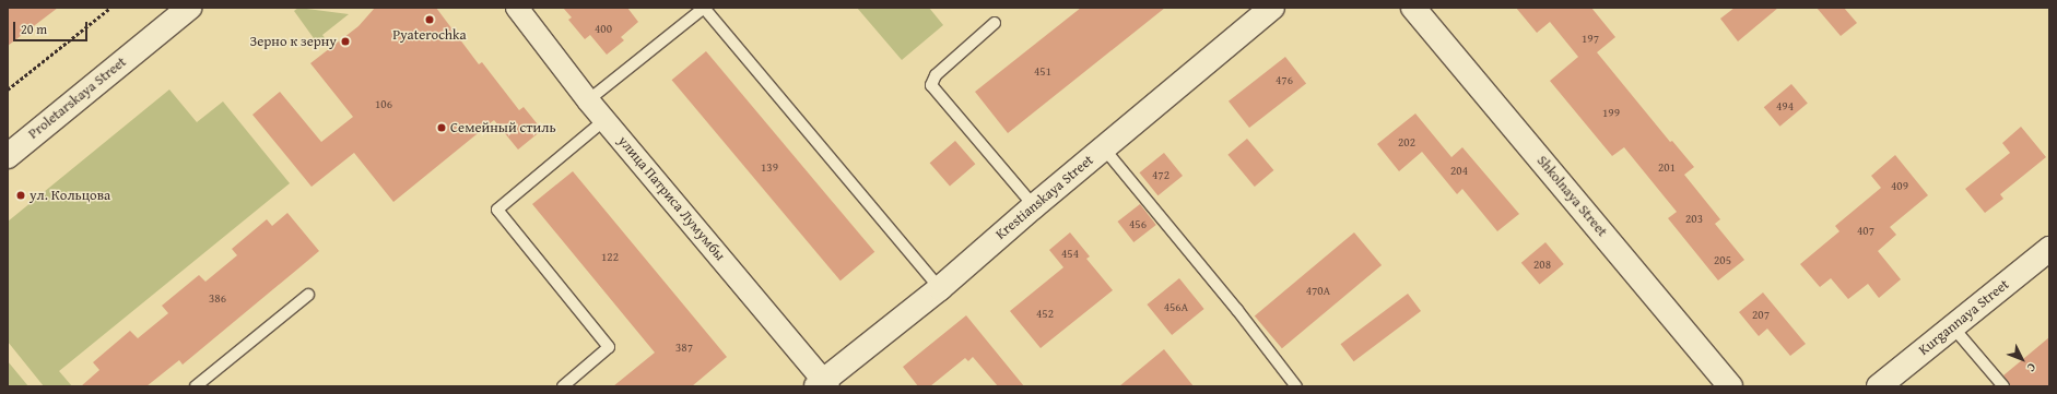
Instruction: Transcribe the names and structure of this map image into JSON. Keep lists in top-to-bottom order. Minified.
{"streets":{"street":["Proletarskaya Street","Shkolnaya Street","Krestianskaya Street","улица Патриса Лумумбы","Kurgannaya Street"]},"crossings":[["Krestianskaya Street","улица Патриса Лумумбы"]],"places":["Pyaterochka","Зерно к зерну","Семейный стиль","ул. Кольцова"],"house_numbers":["400","197","451","476","106","494","199","202","139","201","204","472","409","203","456","407","454","122","205","208","470А","386","456А","452","207","387"],"scale_bar":"20 m","north":"bottom right"}
